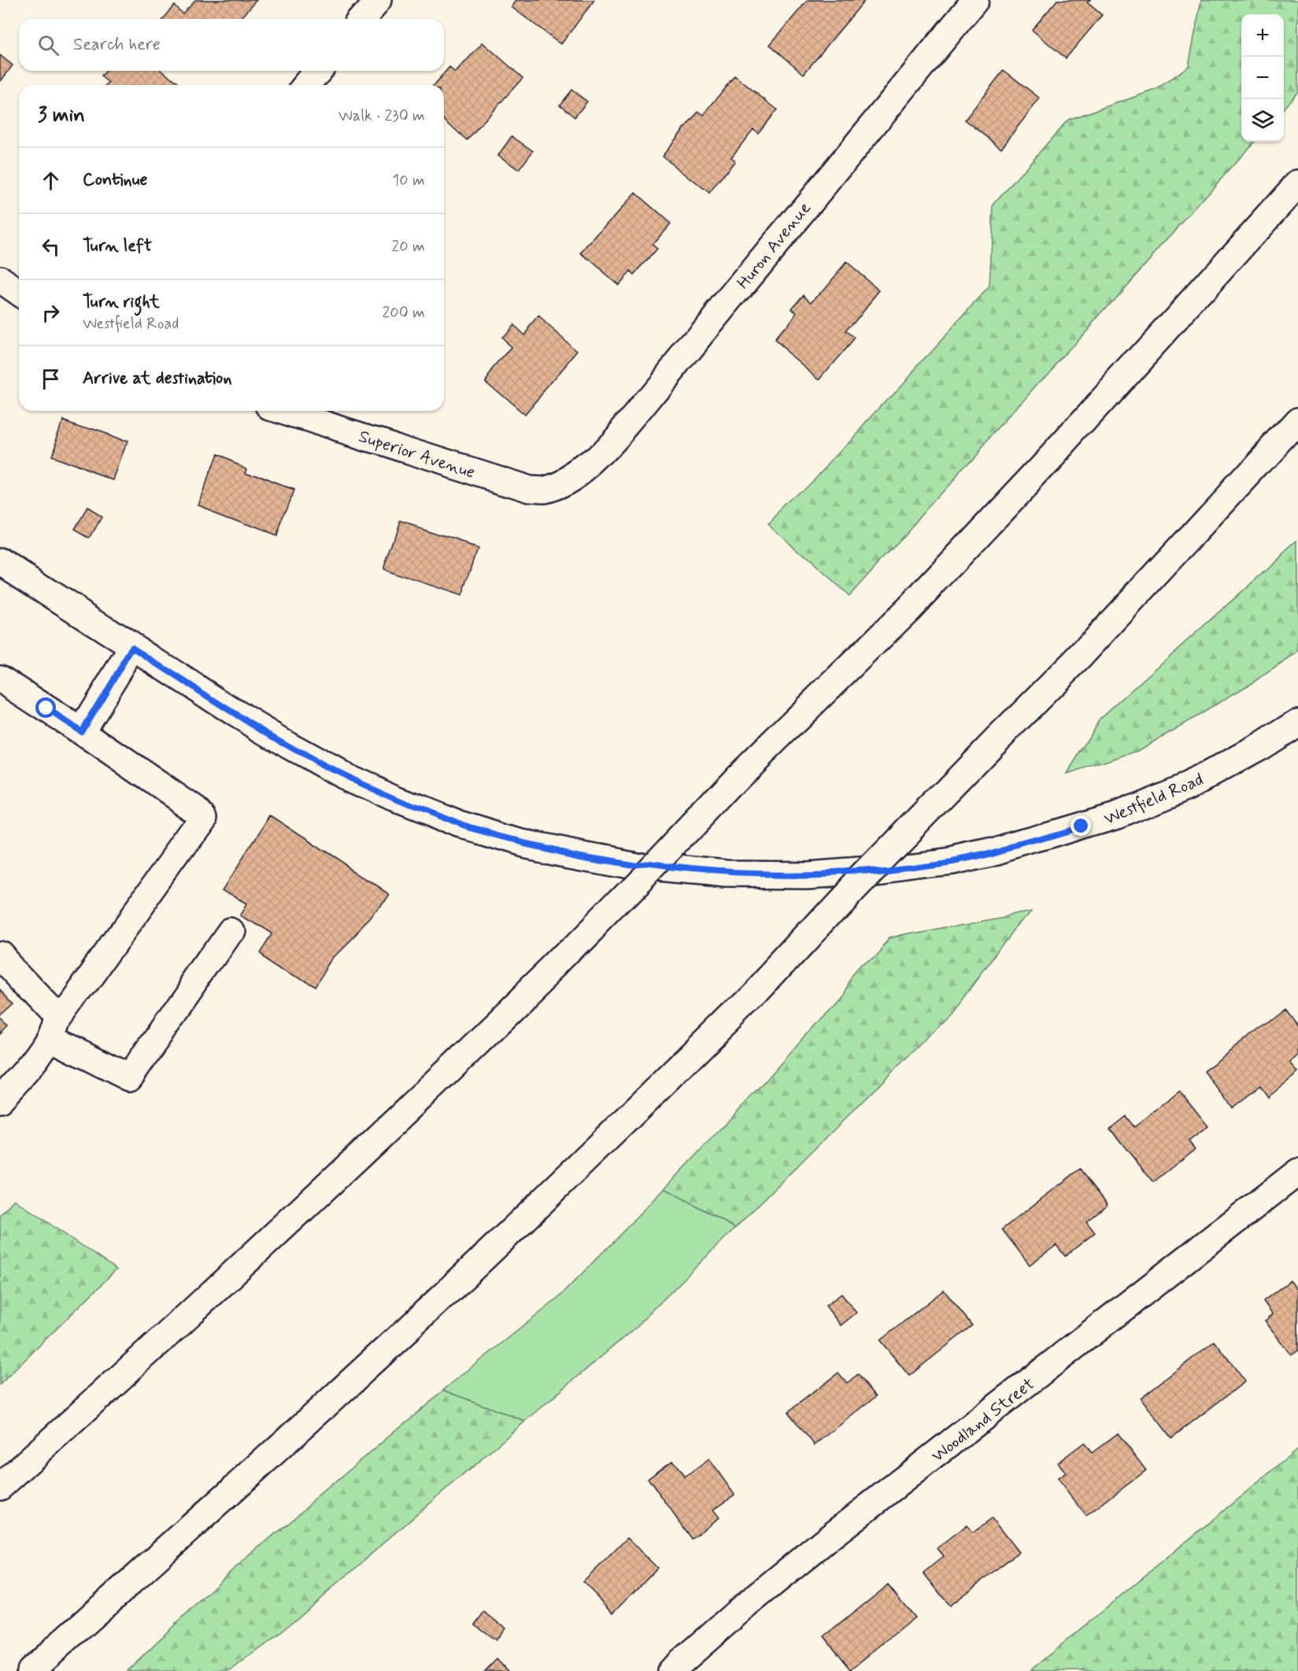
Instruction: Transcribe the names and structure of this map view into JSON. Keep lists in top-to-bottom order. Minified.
{"streets":{"main road":["Huron Avenue","Superior Avenue","Westfield Road","Woodland Street"]},"crossings":[["Huron Avenue","Superior Avenue"]],"page":{"map_buttons":["+","−"],"search":"Search here","heading":["3 min","Walk · 230 m"],"list":[["Continue","10 m"],["Turn left","20 m"],["Turn right","Westfield Road","200 m"],"Arrive at destination"]}}
